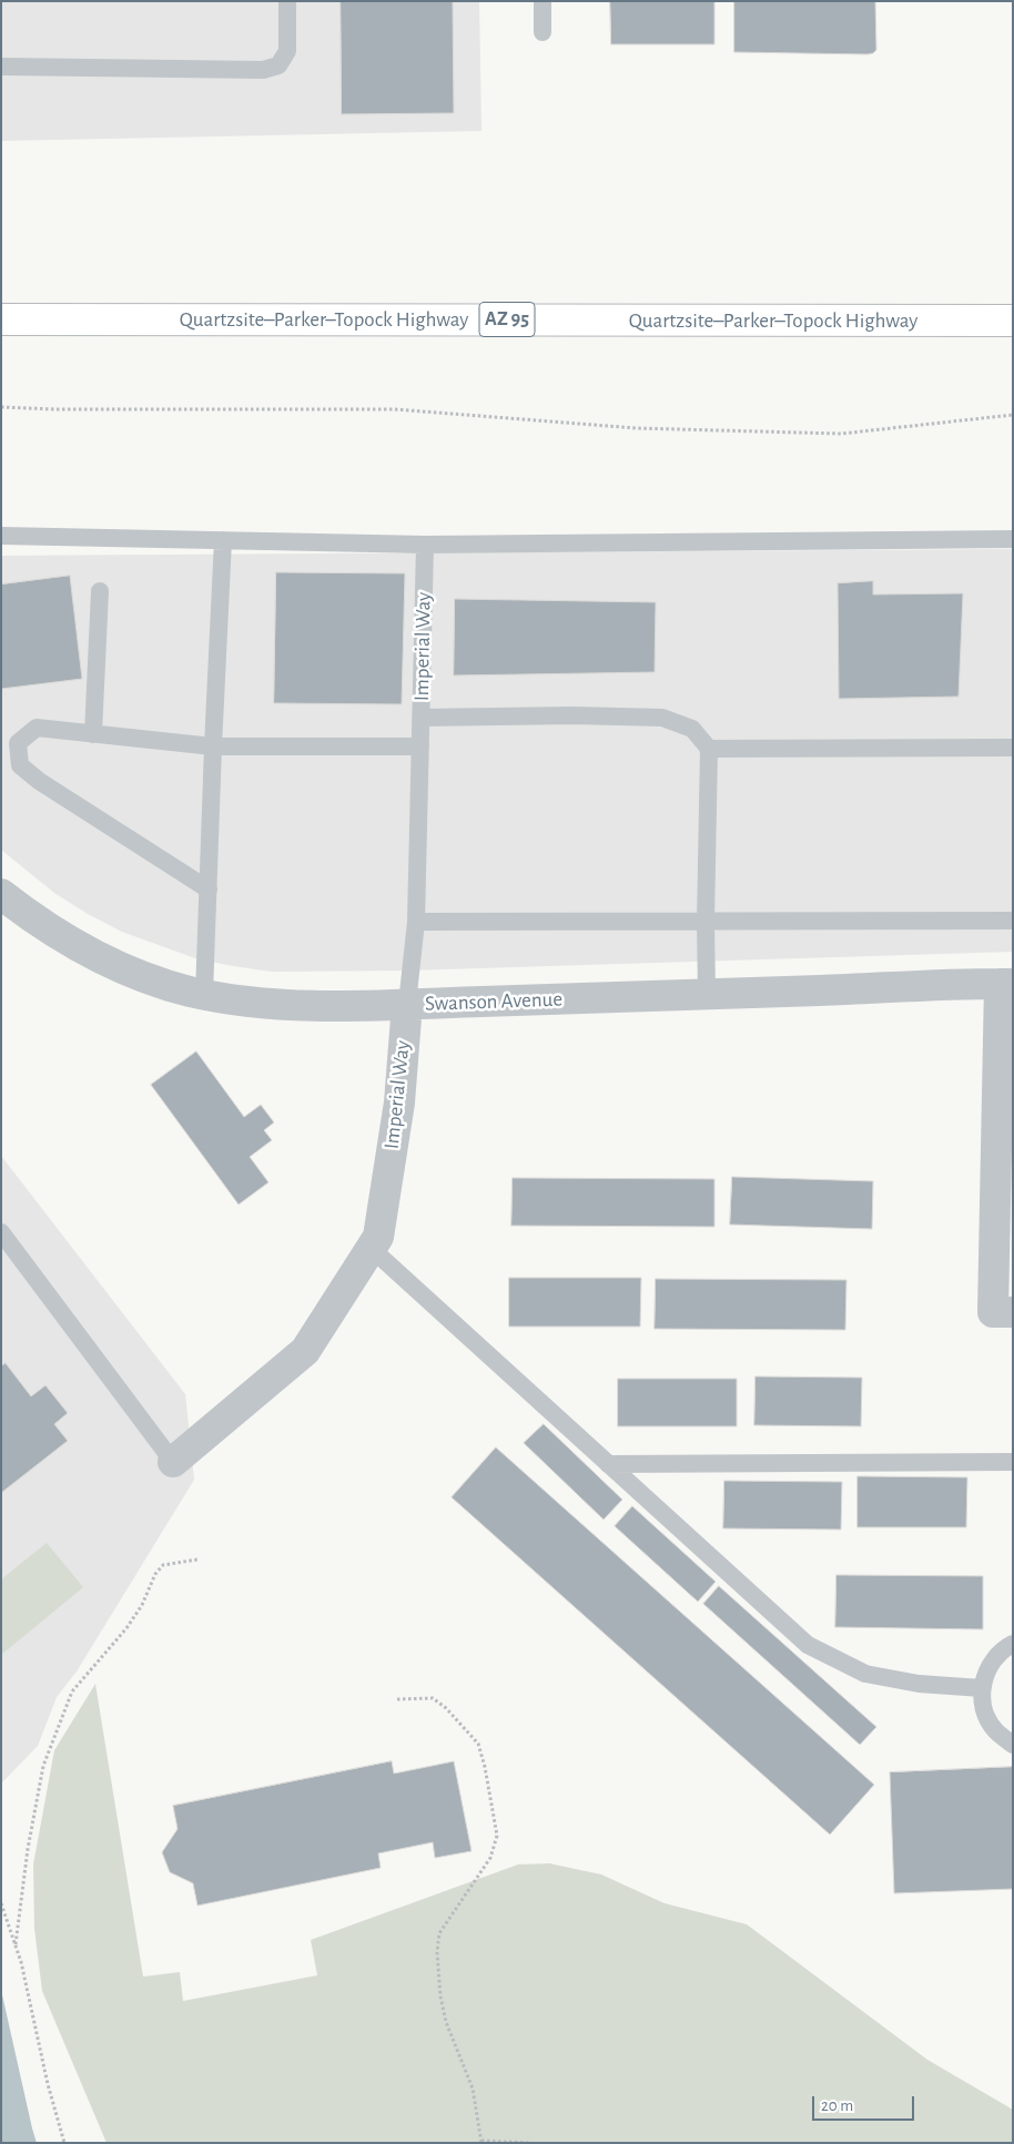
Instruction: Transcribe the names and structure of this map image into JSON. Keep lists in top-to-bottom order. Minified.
{"streets":{"highway":["Quartzsite–Parker–Topock Highway","AZ 95"],"street":["Imperial Way","Swanson Avenue"]},"crossings":[["Imperial Way","Swanson Avenue"]],"scale_bar":"20 m"}
